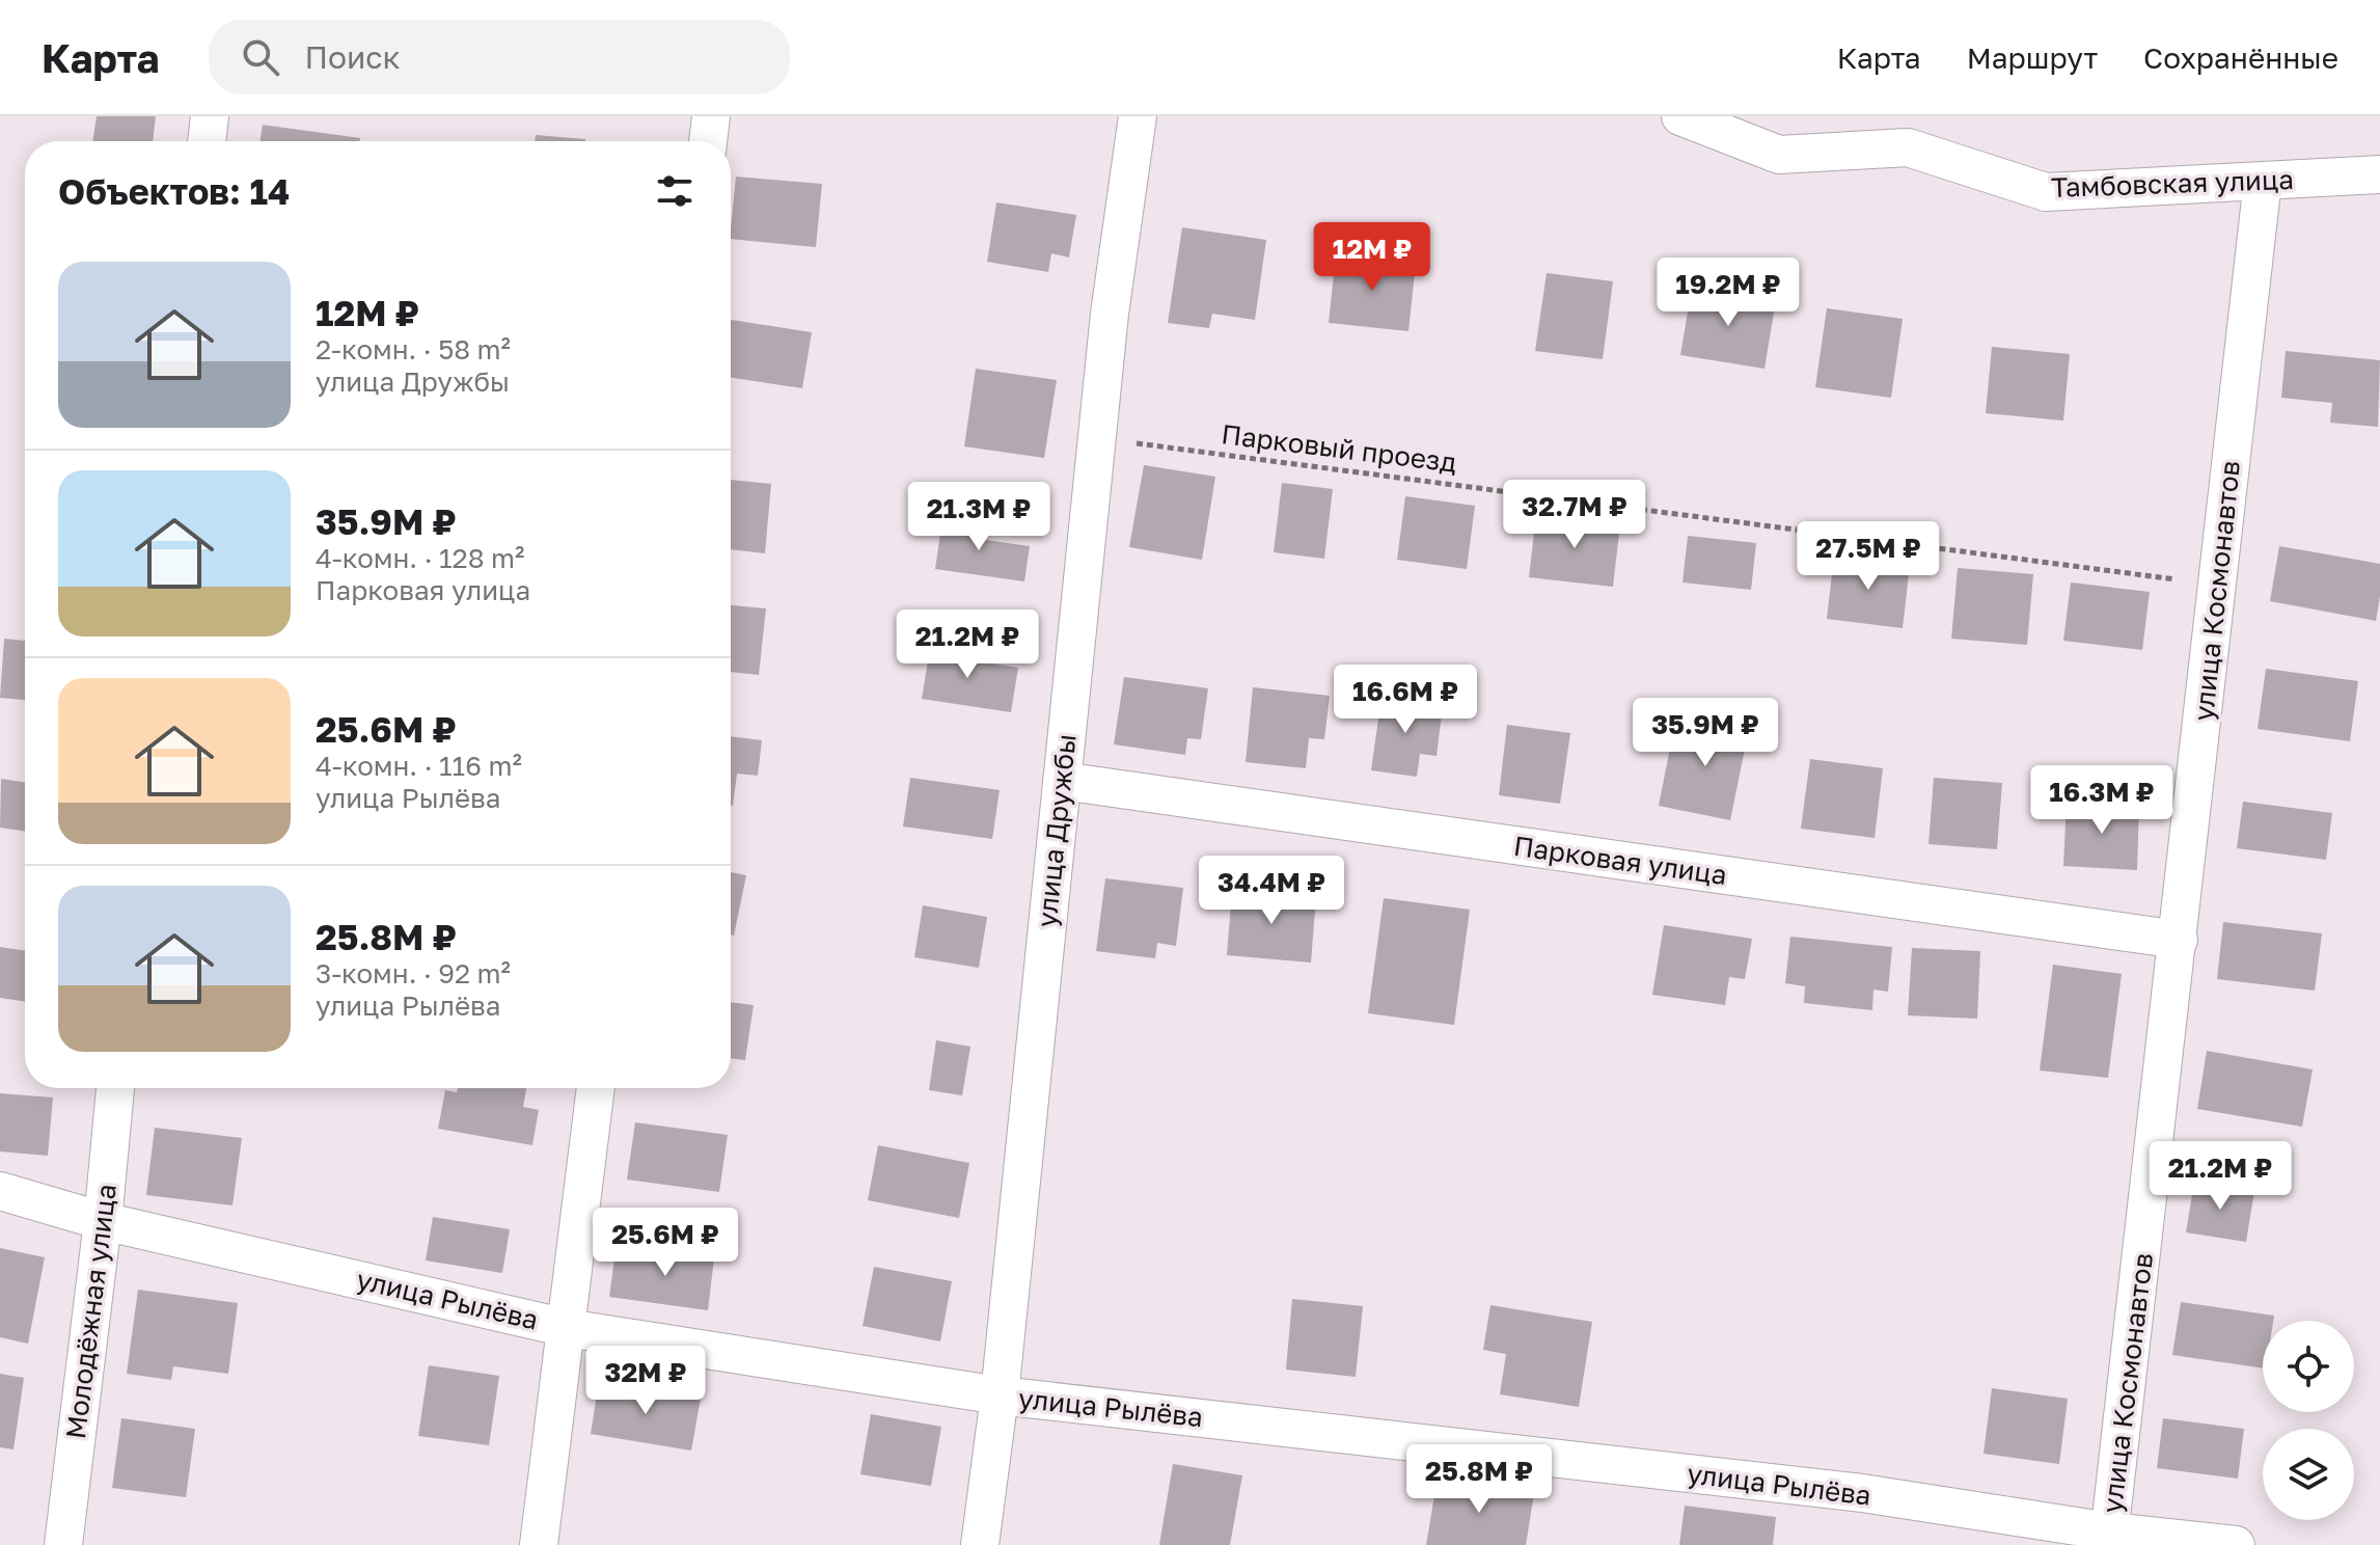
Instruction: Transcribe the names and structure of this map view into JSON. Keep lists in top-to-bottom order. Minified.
{"streets":{"street":["Тамбовская улица","улица Космонавтов","улица Дружбы","Парковая улица","улица Рылёва","Молодёжная улица"],"path":["Парковый проезд"]},"crossings":[["Тамбовская улица","улица Космонавтов"],["Парковый проезд","улица Космонавтов"],["Парковый проезд","улица Дружбы"],["улица Космонавтов","Парковая улица"],["улица Космонавтов","улица Рылёва"],["улица Дружбы","Парковая улица"],["улица Дружбы","улица Рылёва"],["улица Рылёва","Молодёжная улица"]],"page":{"header":"Карта","search":"Поиск","nav":["Карта","Маршрут","Сохранённые"],"heading":"Объектов: 14","price":["12M ₽","19.2M ₽","32.7M ₽","21.3M ₽","27.5M ₽","21.2M ₽","16.6M ₽","35.9M ₽","16.3M ₽","34.4M ₽","21.2M ₽","25.6M ₽","32M ₽","25.8M ₽"],"list":[{"name":"12M ₽","note":"2-комн. · 58 m² · улица Дружбы"},{"name":"35.9M ₽","note":"4-комн. · 128 m² · Парковая улица"},{"name":"25.6M ₽","note":"4-комн. · 116 m² · улица Рылёва"},{"name":"25.8M ₽","note":"3-комн. · 92 m² · улица Рылёва"}]}}
